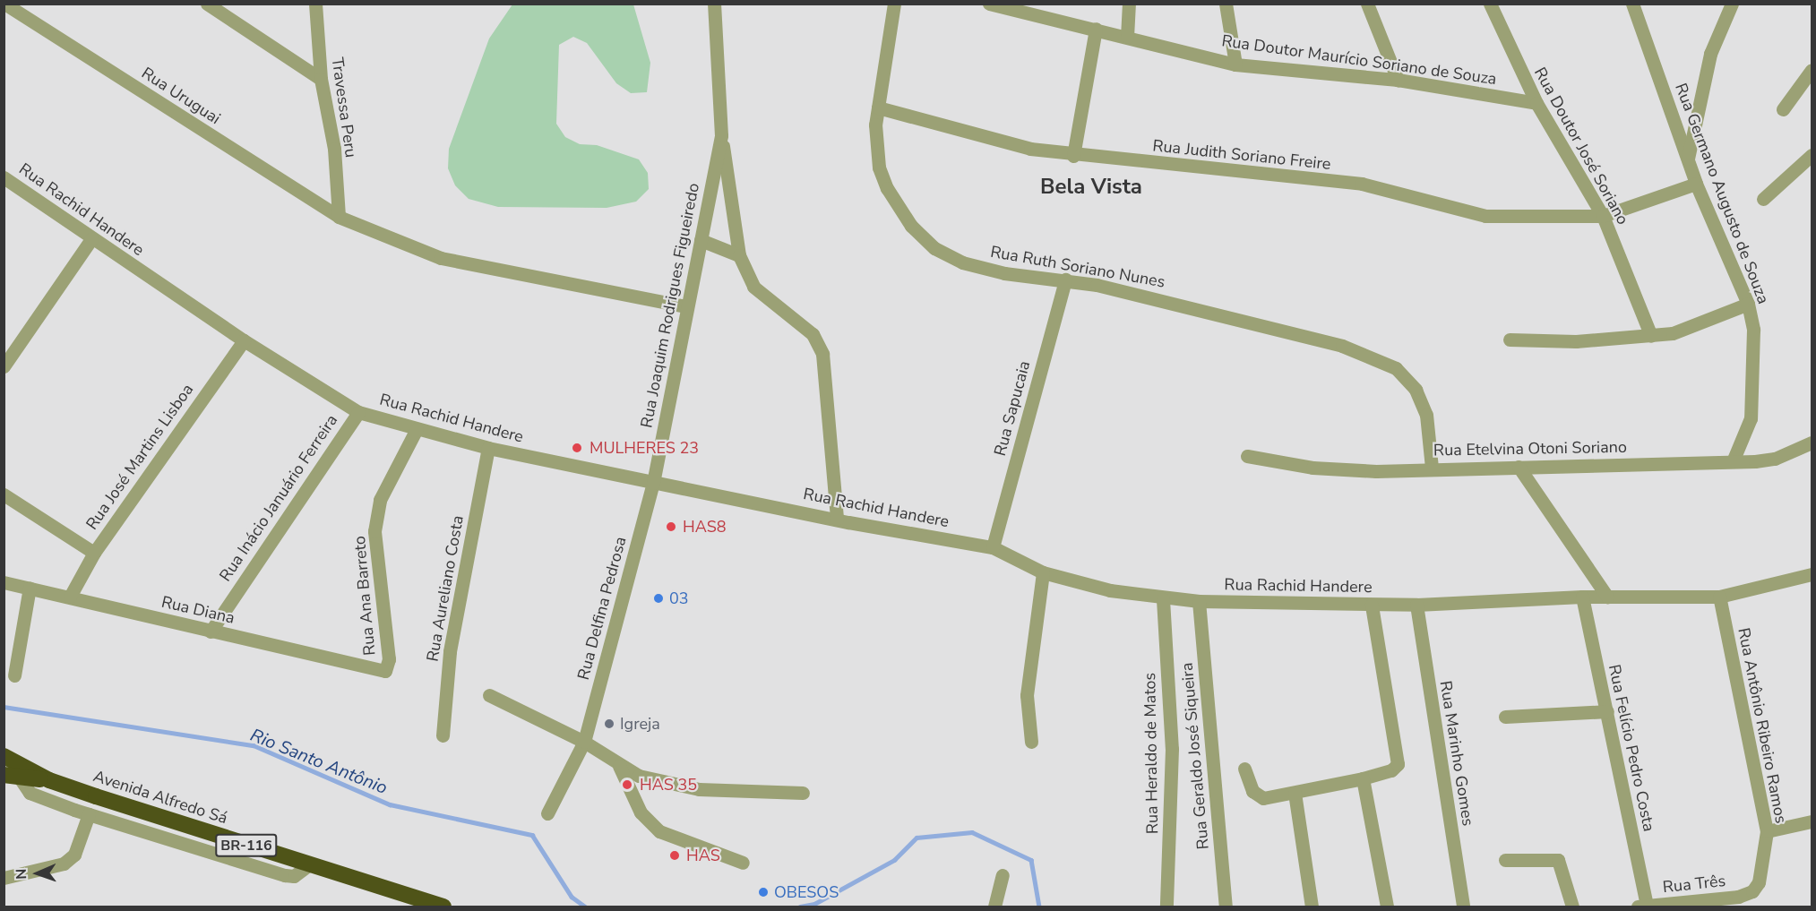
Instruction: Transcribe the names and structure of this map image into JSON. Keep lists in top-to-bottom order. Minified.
{"streets":{"highway":["Avenida Alfredo Sá","BR-116"],"street":["Rua Doutor Maurício Soriano de Souza","Rua Uruguai","Travessa Peru","Rua Doutor José Soriano","Rua Judith Soriano Freire","Rua Germano Augusto de Souza","Rua Rachid Handere","Rua Ruth Soriano Nunes","Rua Joaquim Rodrigues Figueiredo","Rua Sapucaia","Rua Etelvina Otoni Soriano","Rua José Martins Lisboa","Rua Inácio Januário Ferreira","Rua Aureliano Costa","Rua Ana Barreto","Rua Delfina Pedrosa","Rua Diana","Rua Antônio Ribeiro Ramos","Rua Felício Pedro Costa","Rua Heraldo de Matos","Rua Marinho Gomes","Rua Geraldo José Siqueira","Rua Três"]},"crossings":[["Rua Doutor Maurício Soriano de Souza","Rua Doutor José Soriano"],["Rua Uruguai","Travessa Peru"],["Rua Uruguai","Rua Joaquim Rodrigues Figueiredo"],["Rua Doutor José Soriano","Rua Judith Soriano Freire"],["Rua Judith Soriano Freire","Rua Germano Augusto de Souza"],["Rua Judith Soriano Freire","Rua Ruth Soriano Nunes"],["Rua Germano Augusto de Souza","Rua Etelvina Otoni Soriano"],["Rua Rachid Handere","Rua Joaquim Rodrigues Figueiredo"],["Rua Rachid Handere","Rua Sapucaia"],["Rua Rachid Handere","Rua José Martins Lisboa"],["Rua Rachid Handere","Rua Inácio Januário Ferreira"],["Rua Rachid Handere","Rua Aureliano Costa"],["Rua Rachid Handere","Rua Ana Barreto"],["Rua Rachid Handere","Rua Delfina Pedrosa"],["Rua Rachid Handere","Rua Antônio Ribeiro Ramos"],["Rua Rachid Handere","Rua Felício Pedro Costa"],["Rua Rachid Handere","Rua Heraldo de Matos"],["Rua Rachid Handere","Rua Marinho Gomes"],["Rua Rachid Handere","Rua Geraldo José Siqueira"],["Rua Ruth Soriano Nunes","Rua Sapucaia"],["Rua Ruth Soriano Nunes","Rua Etelvina Otoni Soriano"],["Rua Joaquim Rodrigues Figueiredo","Rua Delfina Pedrosa"],["Rua José Martins Lisboa","Rua Diana"],["Rua Inácio Januário Ferreira","Rua Diana"],["Rua Ana Barreto","Rua Diana"],["Rua Antônio Ribeiro Ramos","Rua Três"],["Rua Felício Pedro Costa","Rua Três"]],"districts":["Bela Vista"],"water":["Rio Santo Antônio"],"places":["MULHERES 23","HAS8","03","Igreja","HAS 35","HAS","OBESOS"],"north":"left"}
